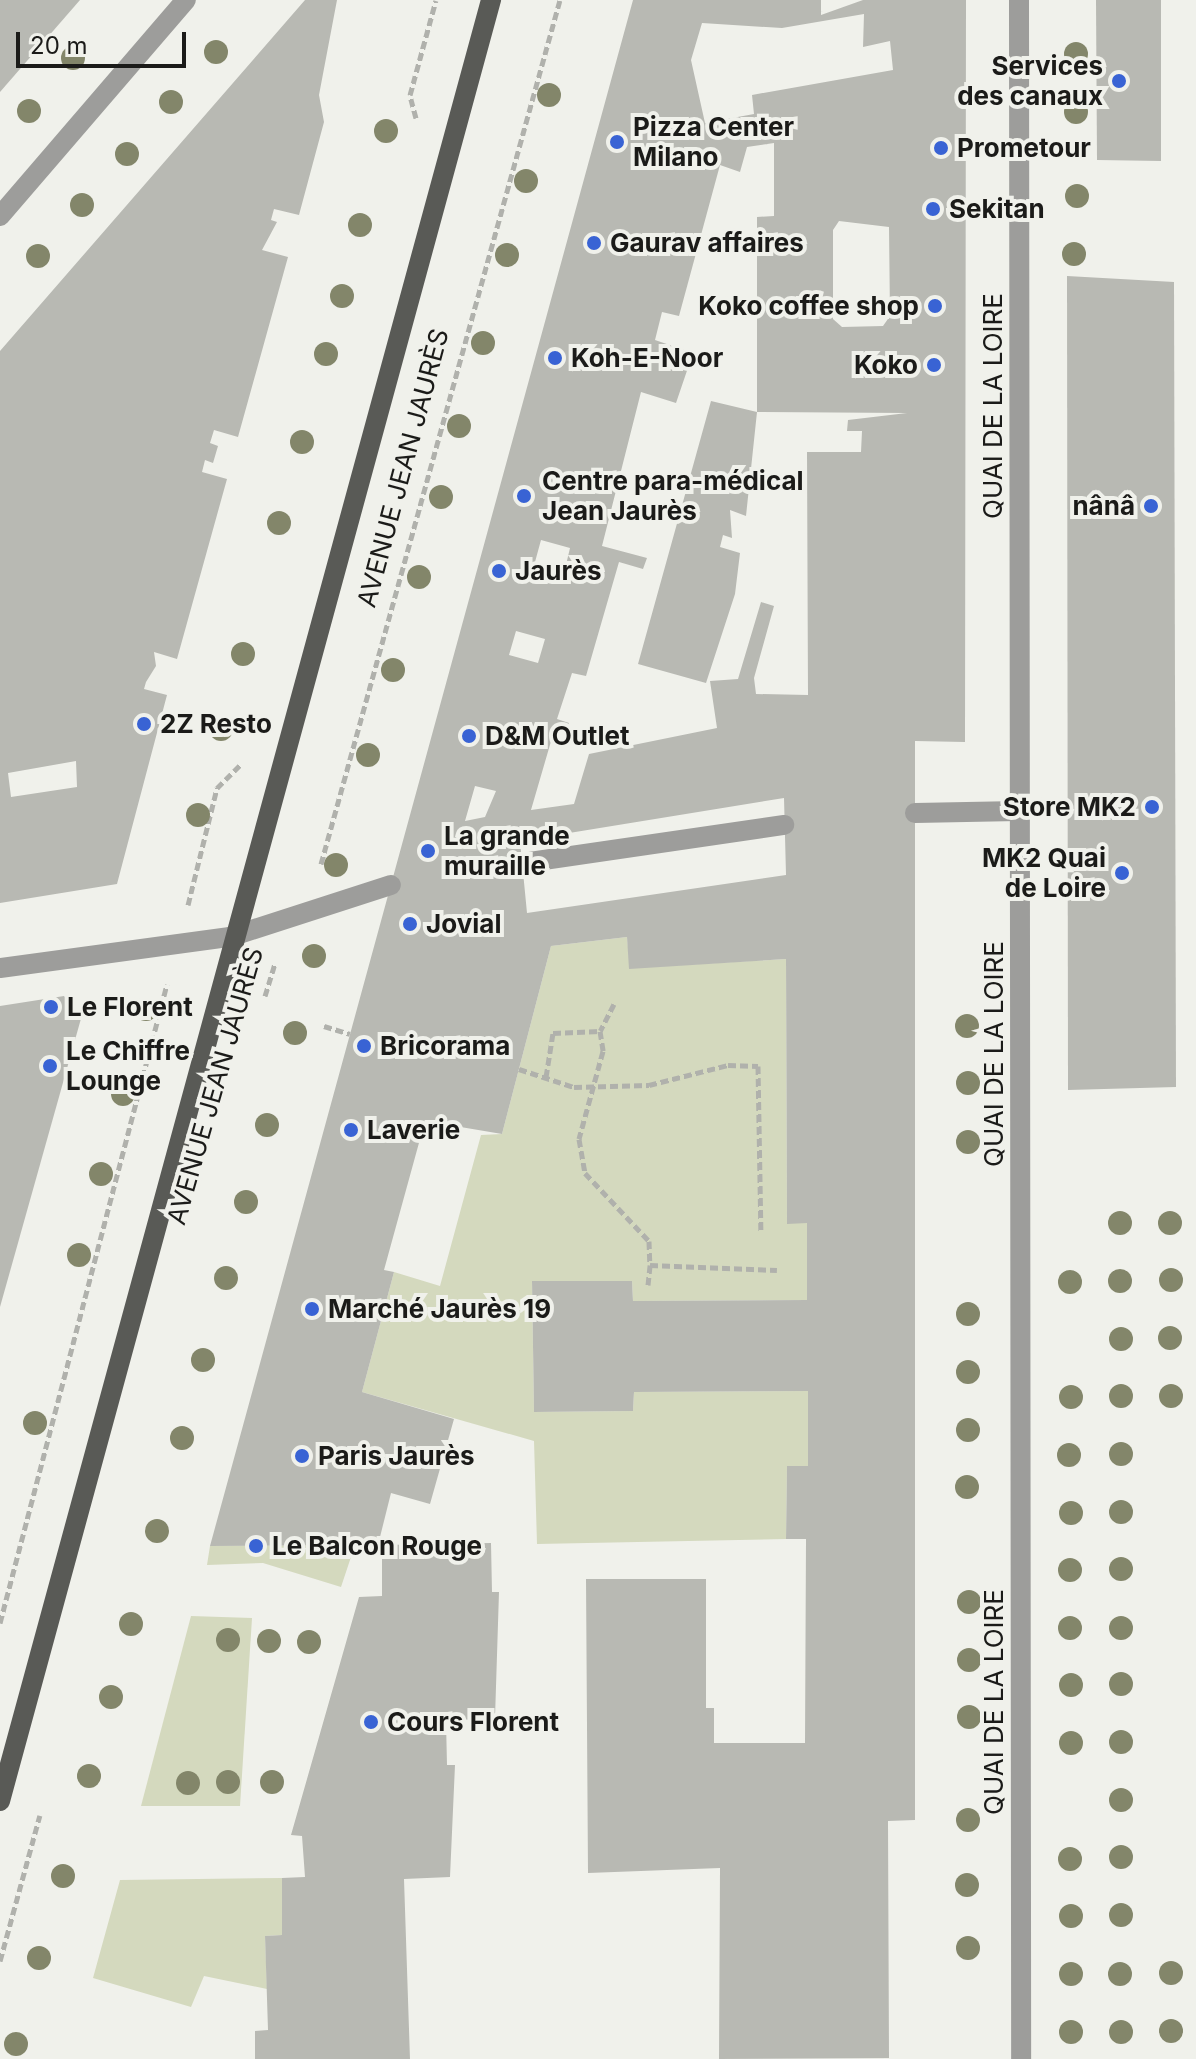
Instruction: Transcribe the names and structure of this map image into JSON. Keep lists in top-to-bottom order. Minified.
{"streets":{"main road":["AVENUE JEAN JAURÈS"],"street":["QUAI DE LA LOIRE"]},"places":["Services des canaux","Pizza Center Milano","Prometour","Sekitan","Gaurav affaires","Koko coffee shop","Koh-E-Noor","Koko","Centre para-médical Jean Jaurès","nânâ","Jaurès","2Z Resto","D&M Outlet","Store MK2","La grande muraille","MK2 Quai de Loire","Jovial","Le Florent","Bricorama","Le Chiffre Lounge","Laverie","Marché Jaurès 19","Paris Jaurès","Le Balcon Rouge","Cours Florent"],"scale_bar":"20 m"}
